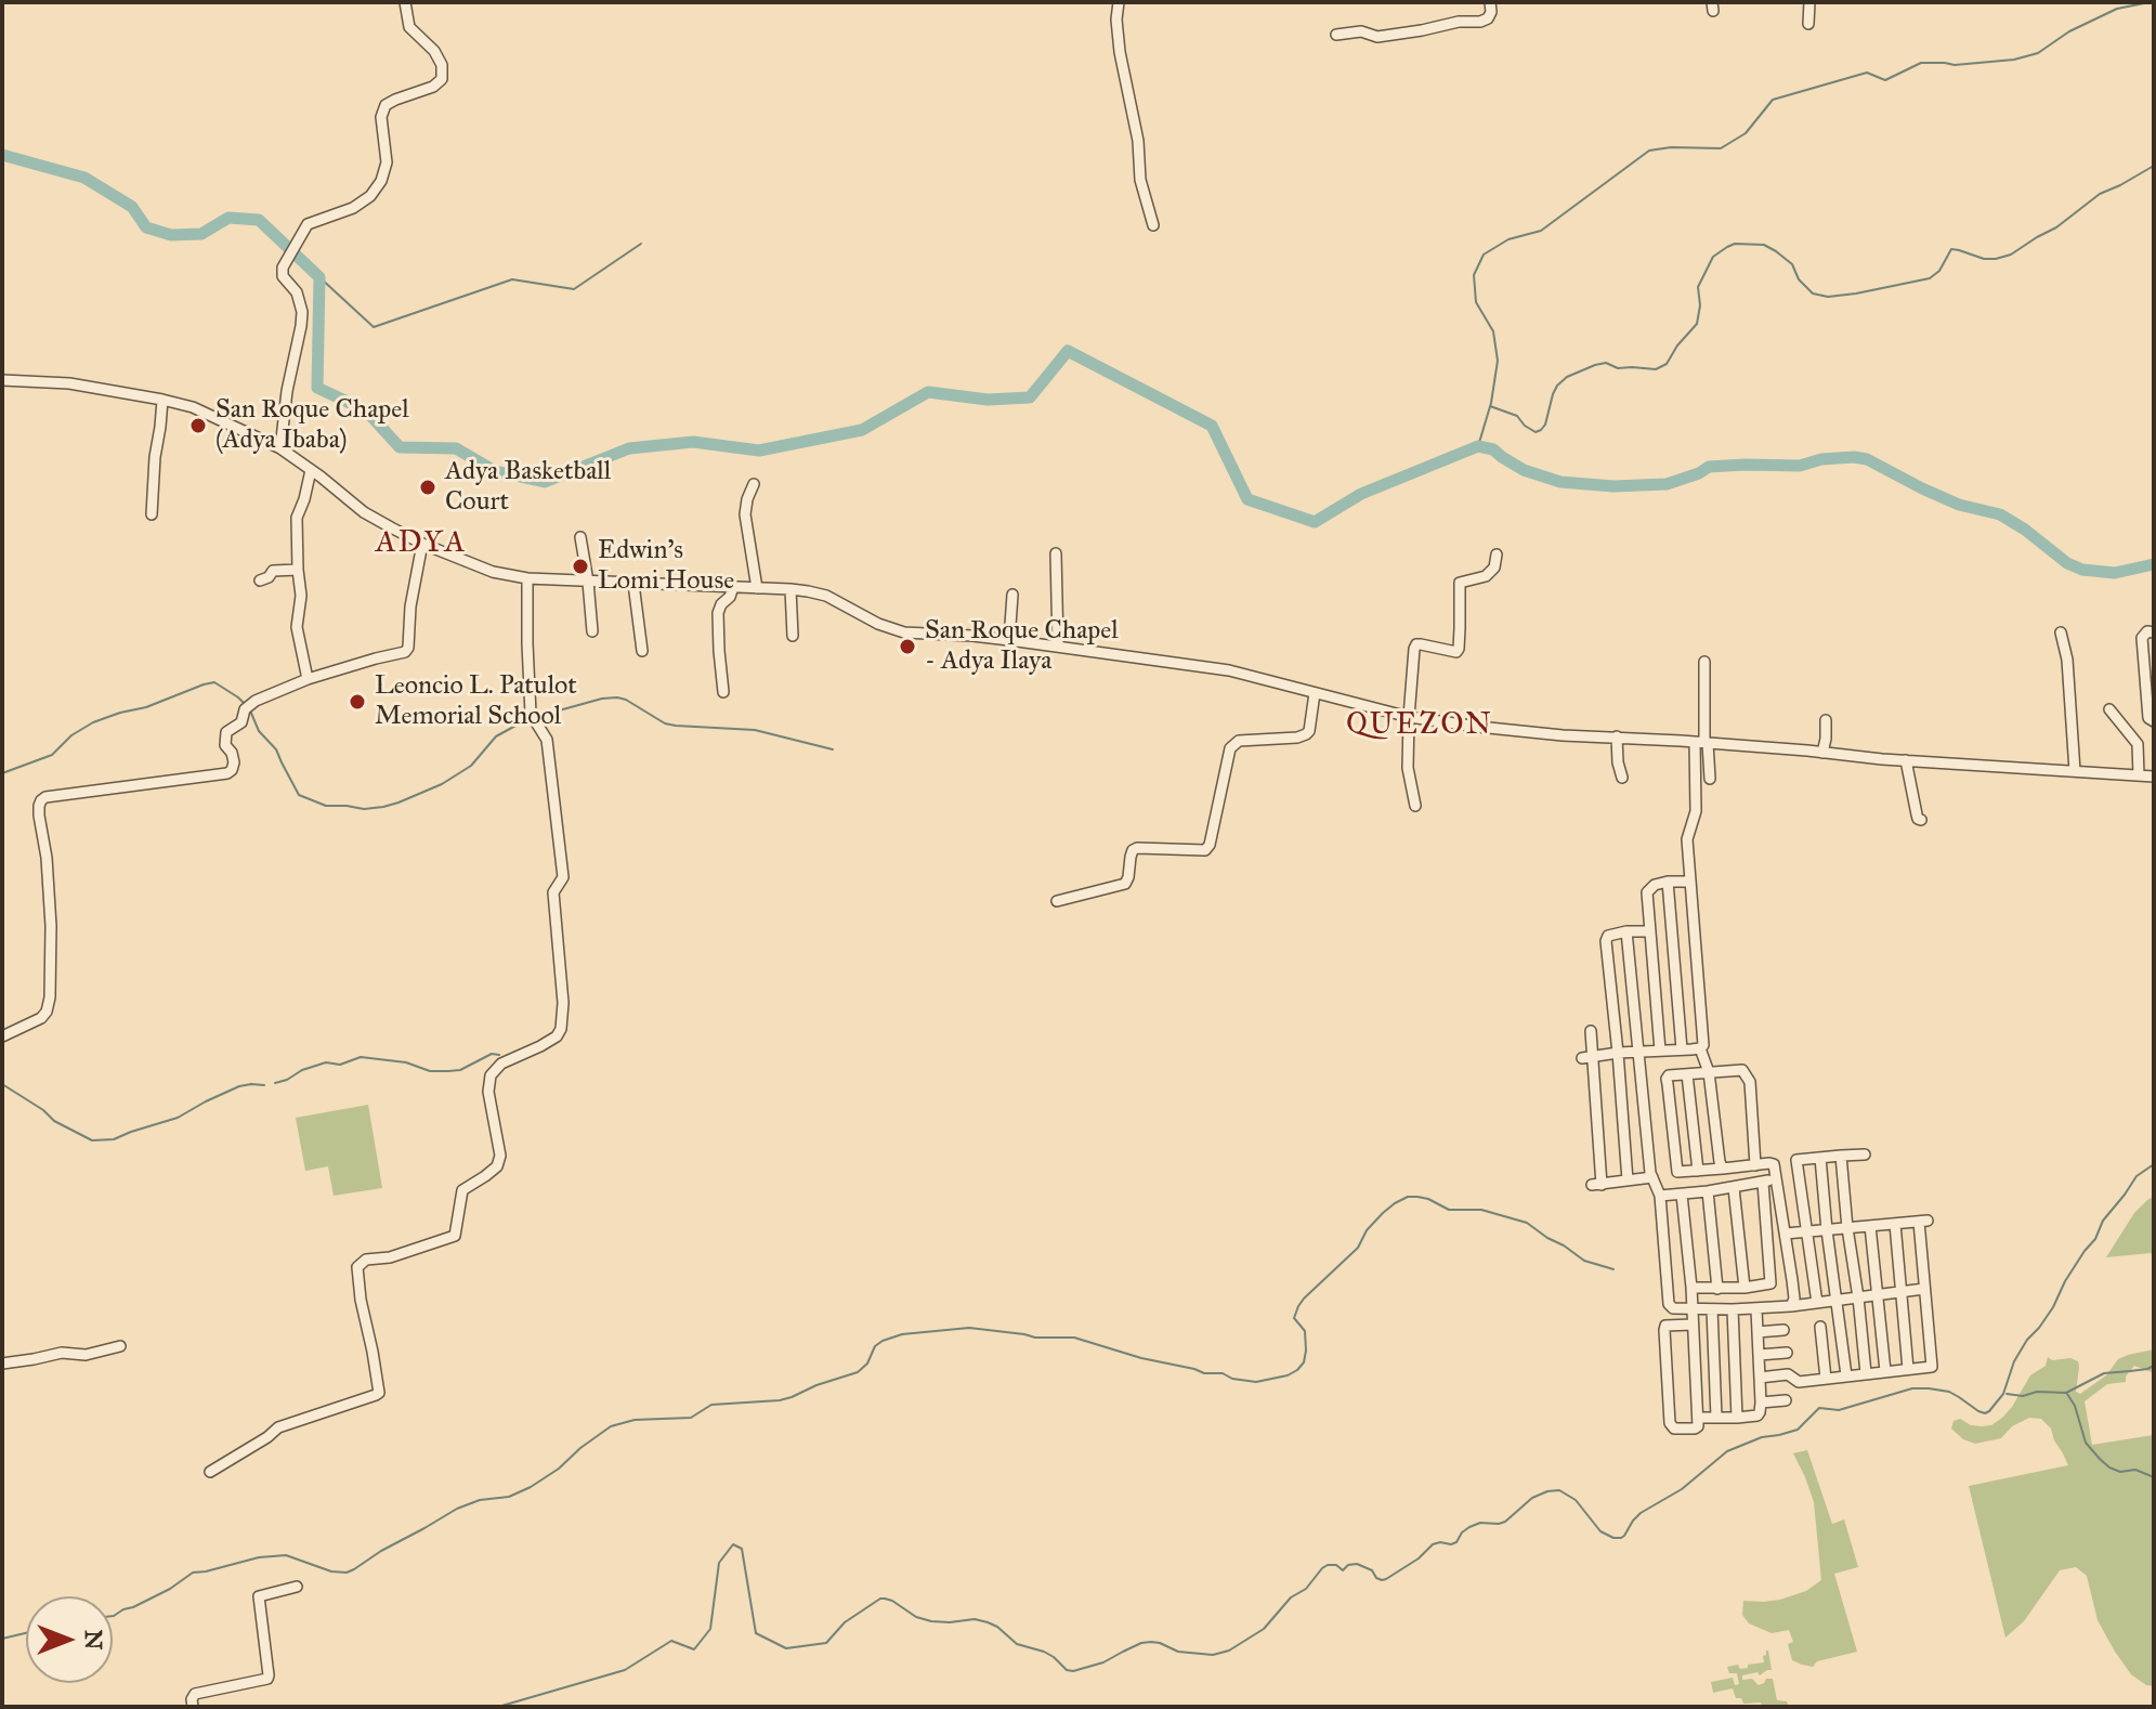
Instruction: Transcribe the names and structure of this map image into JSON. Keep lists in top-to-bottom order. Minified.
{"districts":["ADYA","QUEZON"],"places":["San Roque Chapel (Adya Ibaba)","Adya Basketball Court","Edwin's Lomi House","San Roque Chapel - Adya Ilaya","Leoncio L. Patulot Memorial School"],"north":"right"}
